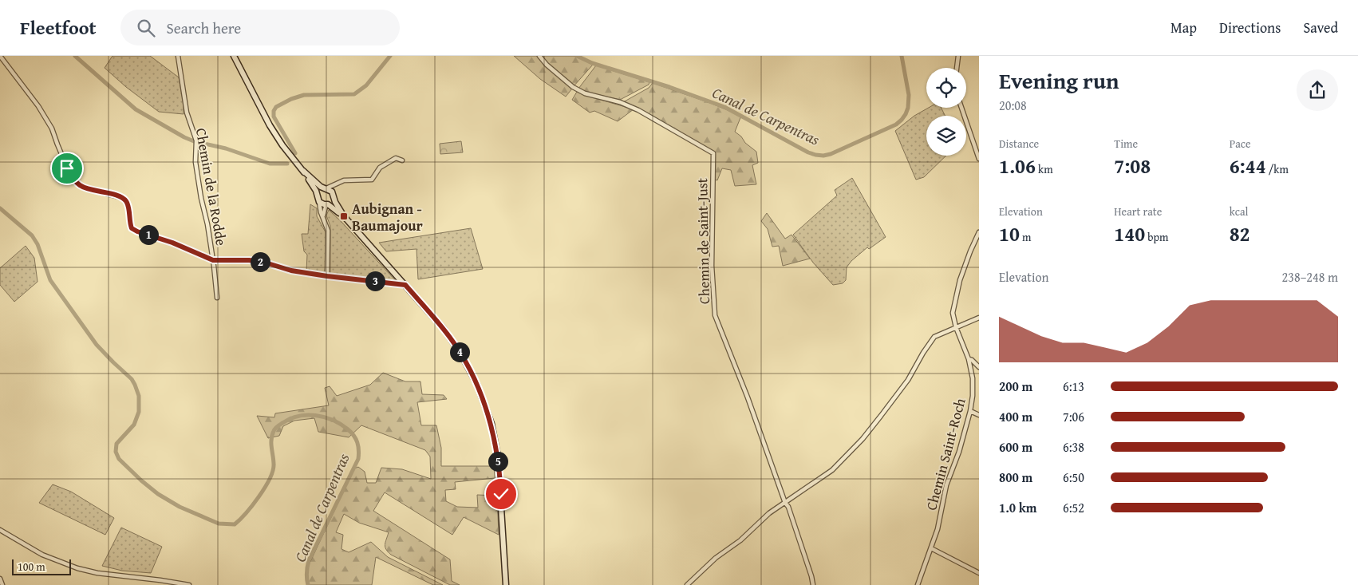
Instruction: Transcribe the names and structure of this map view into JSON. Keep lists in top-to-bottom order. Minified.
{"streets":{"street":["Chemin de la Rodde","Chemin de Saint-Just","Chemin Saint-Roch"]},"water":["Canal de Carpentras"],"places":{"transit":["Aubignan - Baumajour"]},"scale_bar":"100 m","page":{"header":"Fleetfoot","search":"Search here","nav":["Map","Directions","Saved"],"heading":["Evening run","20:08"],"stats":[["Distance","1.06 km"],["Time","7:08"],["Pace","6:44 /km"],["Elevation","10 m"],["Heart rate","140 bpm"],["kcal","82"]],"pins":["1","2","3","4","5"],"chart":["Elevation","238–248 m"],"list":[{"name":"200 m","note":"6:13"},{"name":"400 m","note":"7:06"},{"name":"600 m","note":"6:38"},{"name":"800 m","note":"6:50"},{"name":"1.0 km","note":"6:52"}],"scale":"100 m"}}
